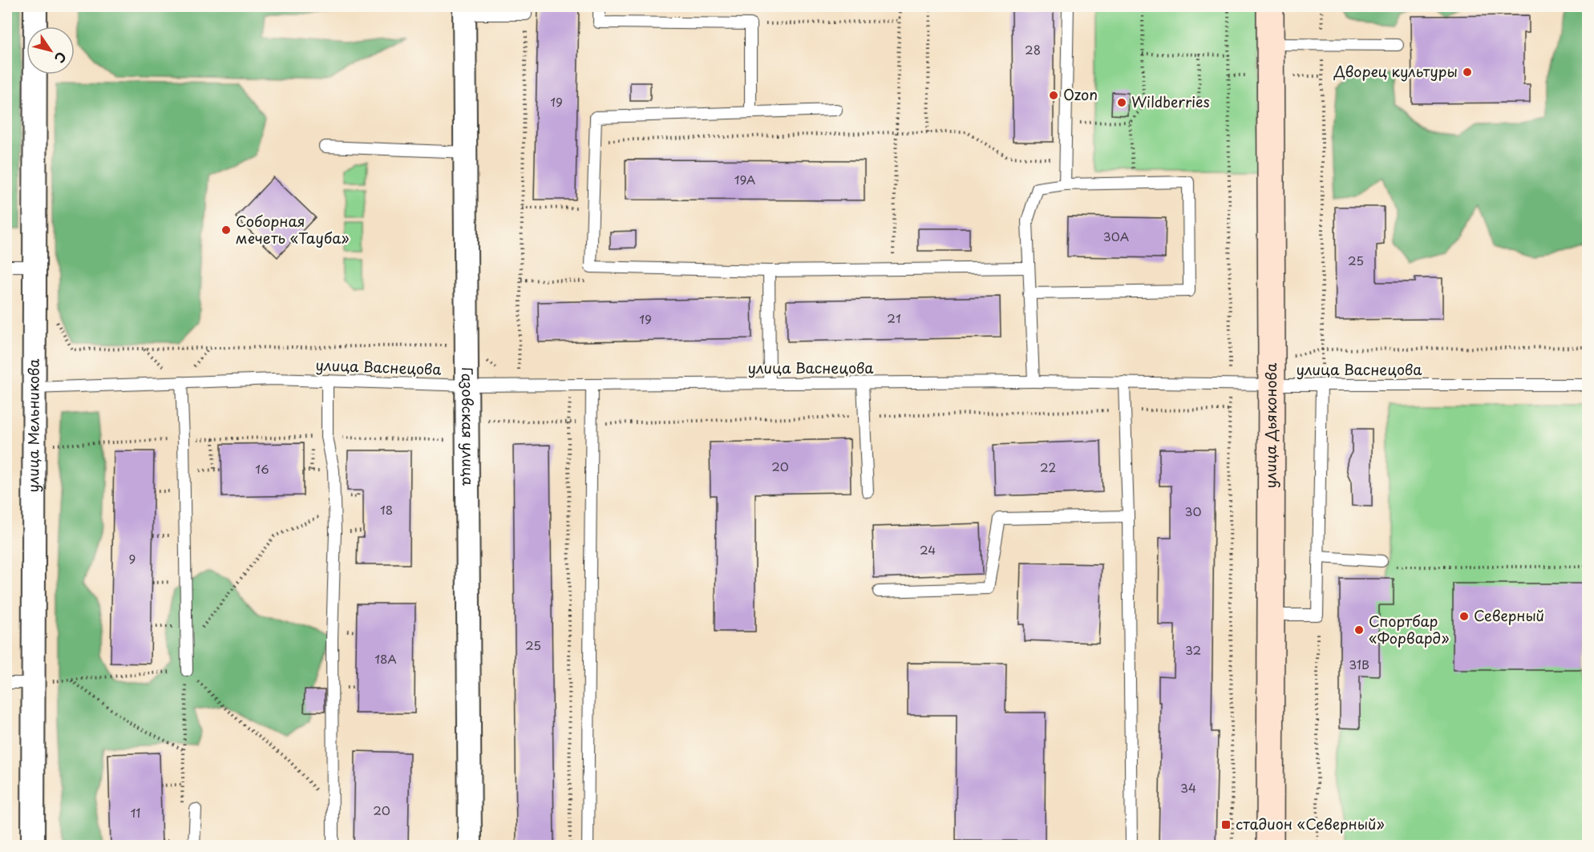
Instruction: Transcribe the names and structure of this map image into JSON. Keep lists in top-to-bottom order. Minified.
{"streets":{"main road":["улица Дьяконова"],"street":["улица Мельникова","Газовская улица"],"lane":["улица Васнецова"]},"crossings":[["улица Васнецова","улица Мельникова"],["улица Васнецова","Газовская улица"],["улица Васнецова","улица Дьяконова"]],"places":{"other":["Дворец культуры","Ozon","Wildberries","Соборная мечеть «Тауба»","Северный","Спортбар «Форвард»"],"transit":["стадион «Северный»"]},"house_numbers":["28","19","19А","30А","25","21","19","20","22","16","18","30","24","9","25","32","18А","31В","34","20","11"],"north":"bottom right"}
